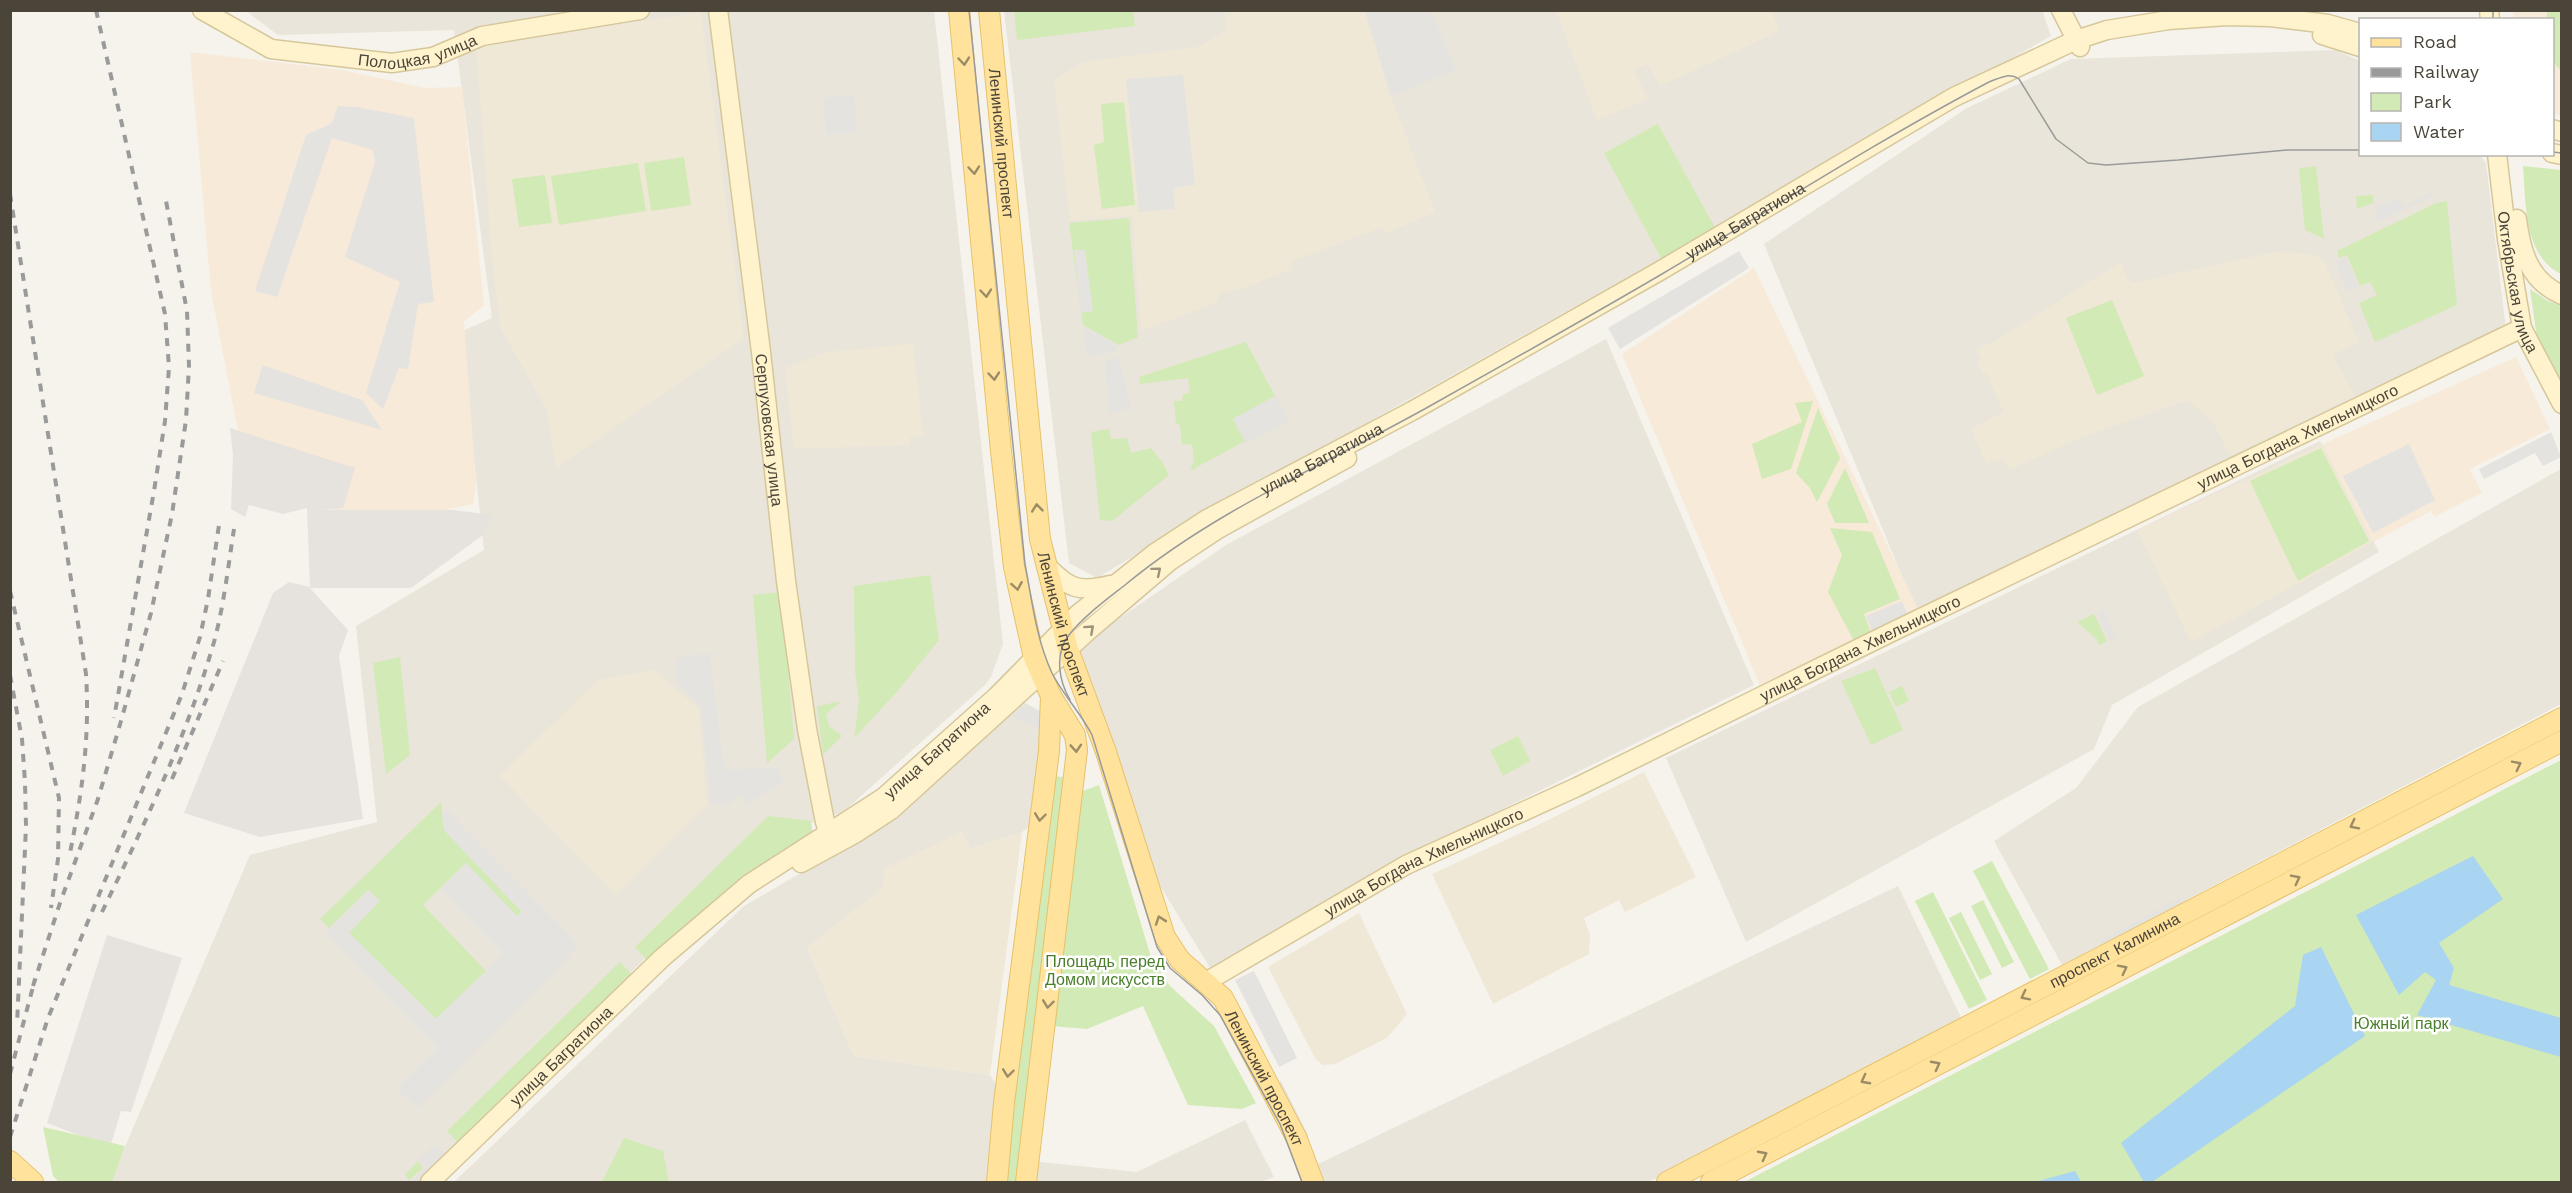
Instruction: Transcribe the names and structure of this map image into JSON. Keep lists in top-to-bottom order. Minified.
{"streets":{"main road":["Полоцкая улица","Ленинский проспект","улица Багратиона","Октябрьская улица","Серпуховская улица","улица Богдана Хмельницкого","проспект Калинина"]},"crossings":[["Ленинский проспект","улица Багратиона"],["Ленинский проспект","улица Богдана Хмельницкого"],["улица Багратиона","Серпуховская улица"],["Октябрьская улица","улица Богдана Хмельницкого"]],"parks":["Площадь перед Домом искусств","Южный парк"],"legend":["Road","Railway","Park","Water"]}
